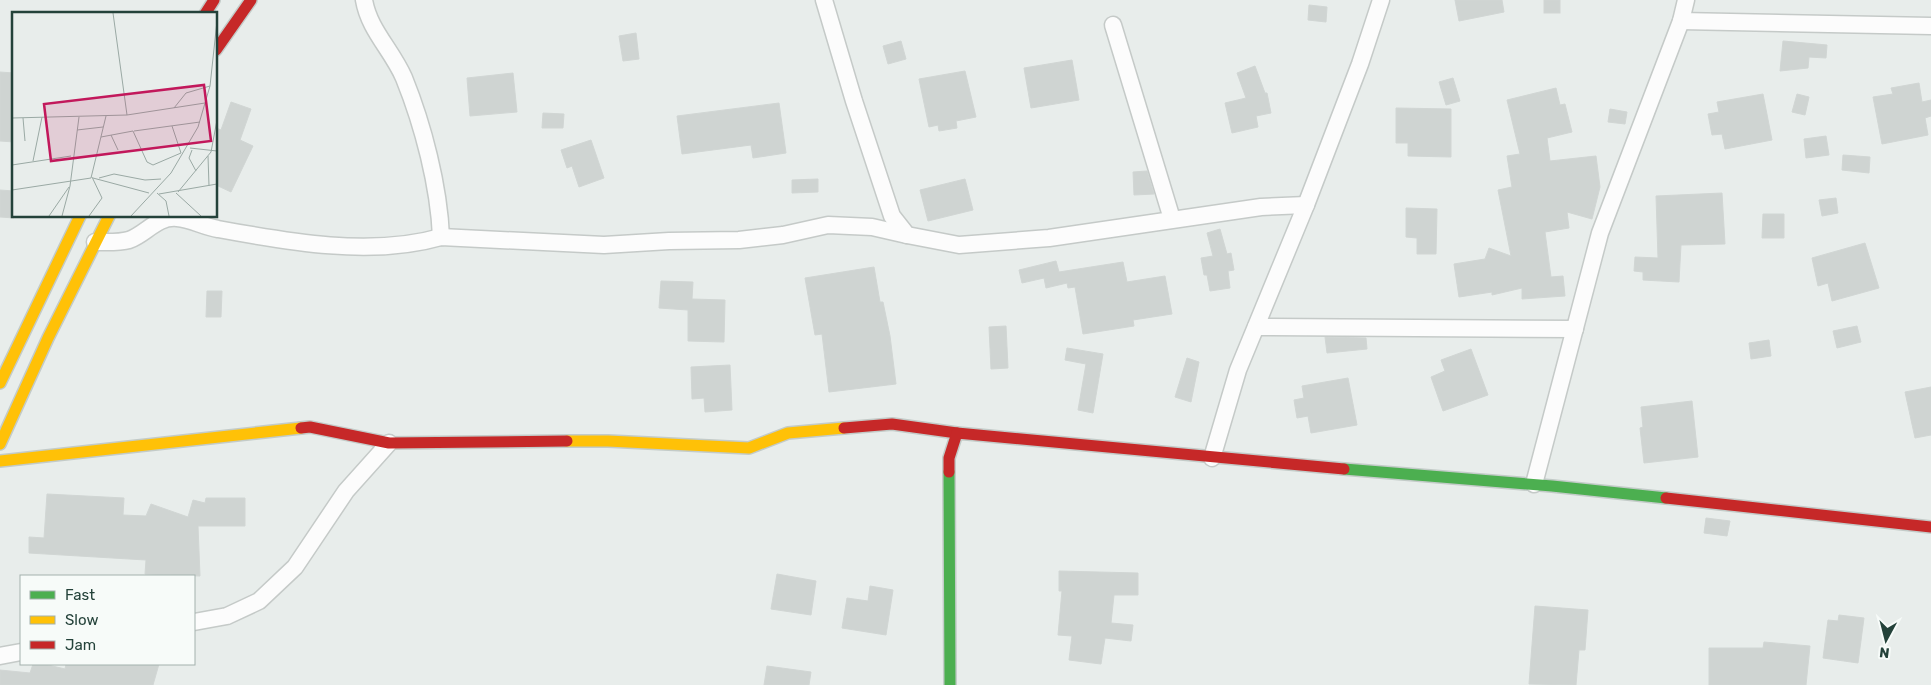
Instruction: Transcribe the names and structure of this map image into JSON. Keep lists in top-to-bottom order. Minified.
{"legend":["Fast","Slow","Jam"],"north":"bottom"}
